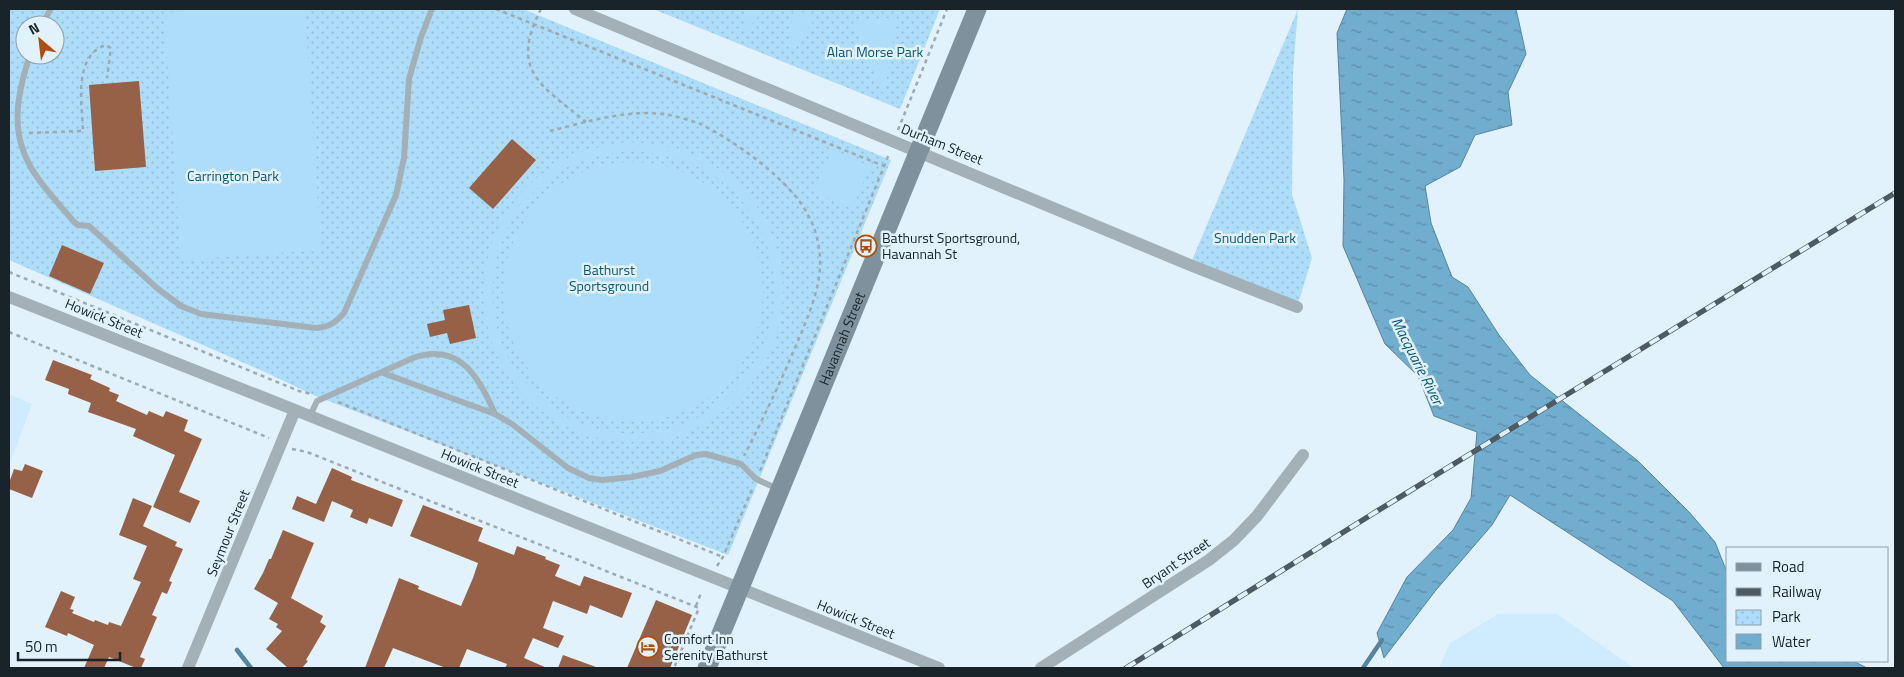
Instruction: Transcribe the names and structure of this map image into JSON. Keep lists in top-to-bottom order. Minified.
{"streets":{"street":["Durham Street","Howick Street","Havannah Street","Seymour Street","Bryant Street"]},"crossings":[["Durham Street","Havannah Street"],["Howick Street","Havannah Street"],["Howick Street","Seymour Street"]],"water":["Macquarie River"],"parks":["Alan Morse Park","Carrington Park","Snudden Park","Bathurst Sportsground"],"places":{"bus stop":["Bathurst Sportsground, Havannah St"],"hotel":["Comfort Inn Serenity Bathurst"]},"legend":["Road","Railway","Park","Water"],"scale_bar":"50 m","north":"top left"}
